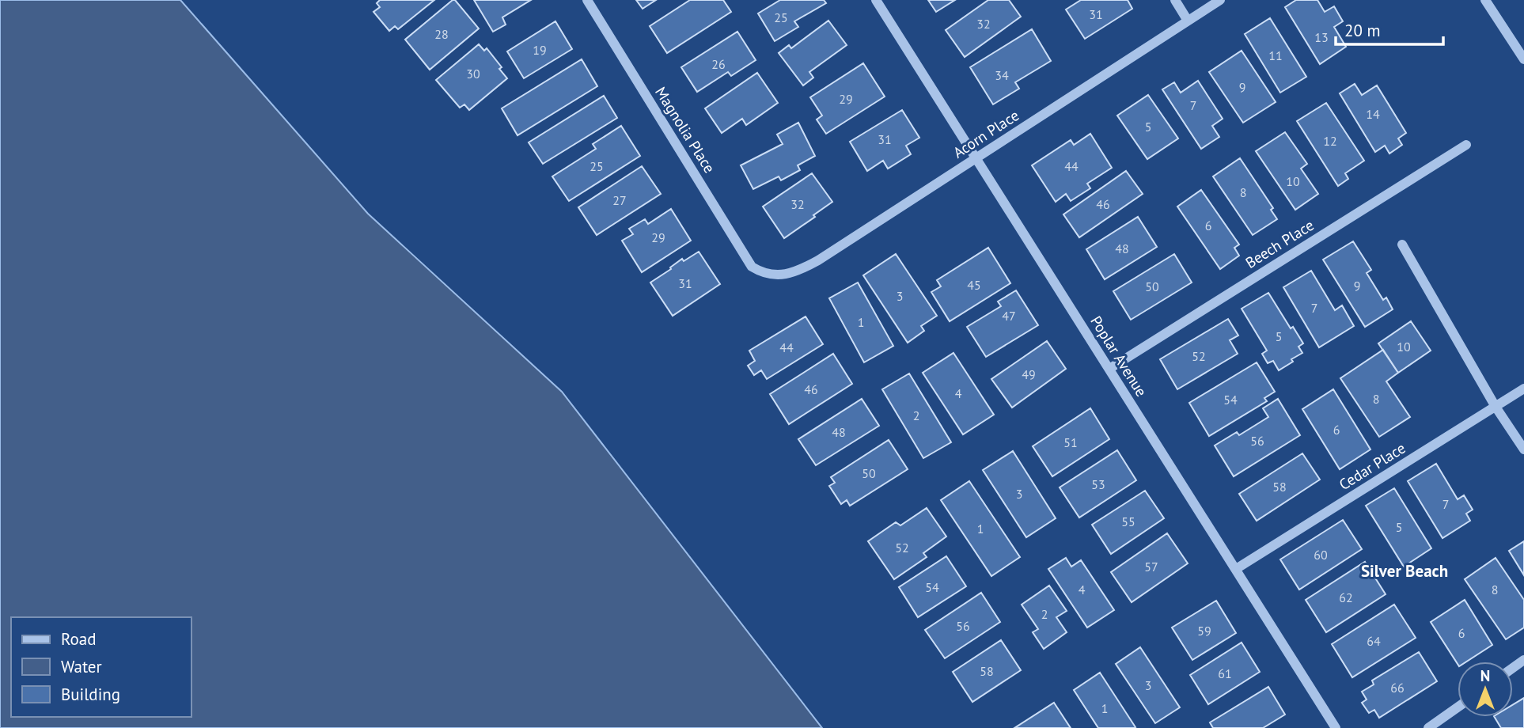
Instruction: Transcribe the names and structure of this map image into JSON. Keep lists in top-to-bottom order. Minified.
{"streets":{"street":["Magnolia Place","Acorn Place","Beech Place","Poplar Avenue","Cedar Place"]},"crossings":[["Magnolia Place","Acorn Place"],["Acorn Place","Poplar Avenue"],["Beech Place","Poplar Avenue"],["Poplar Avenue","Cedar Place"]],"districts":["Silver Beach"],"house_numbers":["31","25","32","28","13","19","11","26","30","34","9","29","7","14","5","31","12","25","44","10","8","27","32","46","6","29","48","31","45","9","50","3","7","47","1","5","10","44","52","49","46","4","8","54","2","6","48","56","51","50","53","58","3","7","55","5","1","52","60","57","54","4","8","62","2","56","59","6","64","58","61","3","66","1"],"legend":["Road","Water","Building"],"scale_bar":"20 m","north":"top"}
